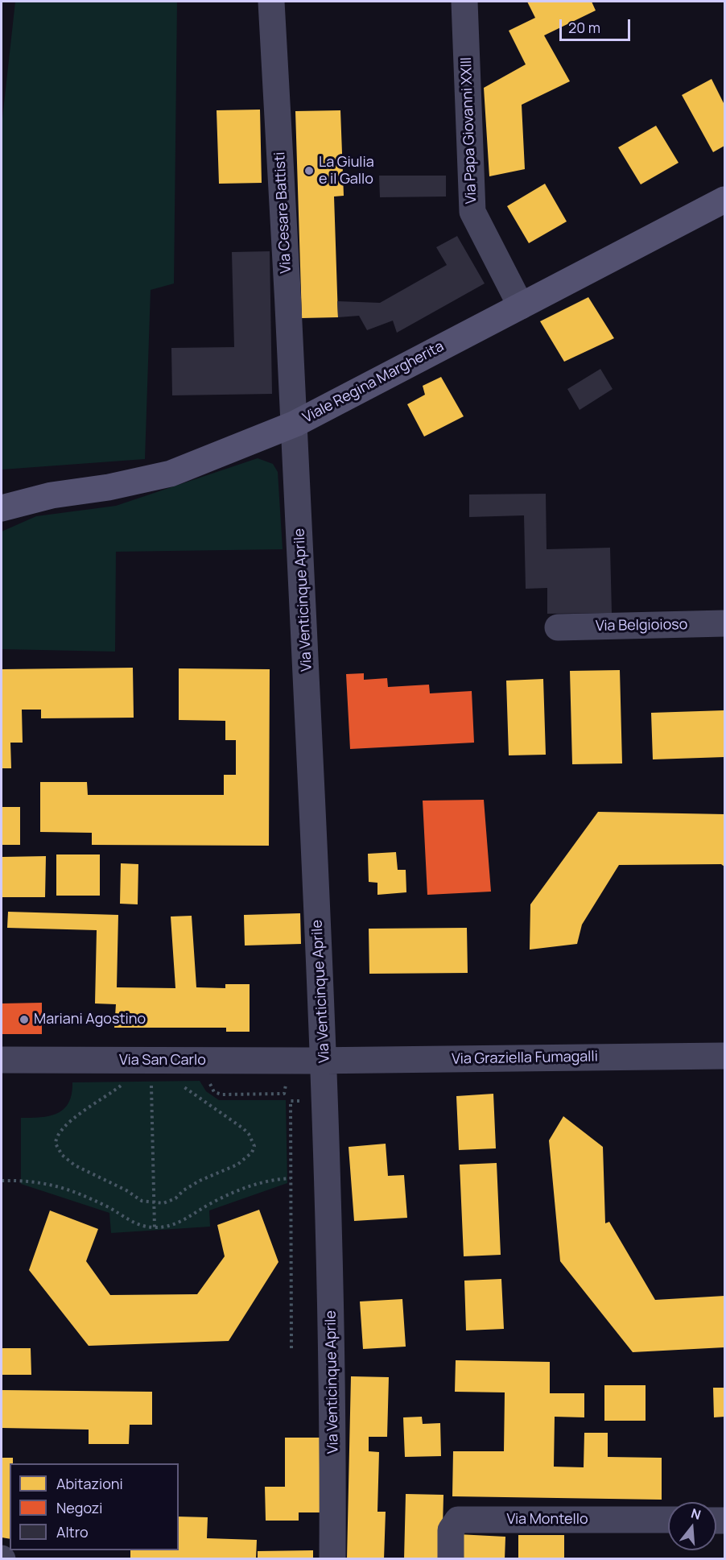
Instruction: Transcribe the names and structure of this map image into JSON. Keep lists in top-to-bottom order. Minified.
{"streets":{"street":["Via Papa Giovanni XXIII","Via Cesare Battisti","Viale Regina Margherita","Via Venticinque Aprile","Via Belgioioso","Via Graziella Fumagalli","Via San Carlo","Via Montello"]},"crossings":[["Via Papa Giovanni XXIII","Viale Regina Margherita"],["Via Cesare Battisti","Viale Regina Margherita"],["Via Cesare Battisti","Via Venticinque Aprile"],["Viale Regina Margherita","Via Venticinque Aprile"],["Via Venticinque Aprile","Via Graziella Fumagalli"],["Via Venticinque Aprile","Via San Carlo"],["Via Graziella Fumagalli","Via San Carlo"]],"places":["La Giulia e il Gallo","Mariani Agostino"],"legend":["Abitazioni","Negozi","Altro"],"scale_bar":"20 m","north":"top"}
